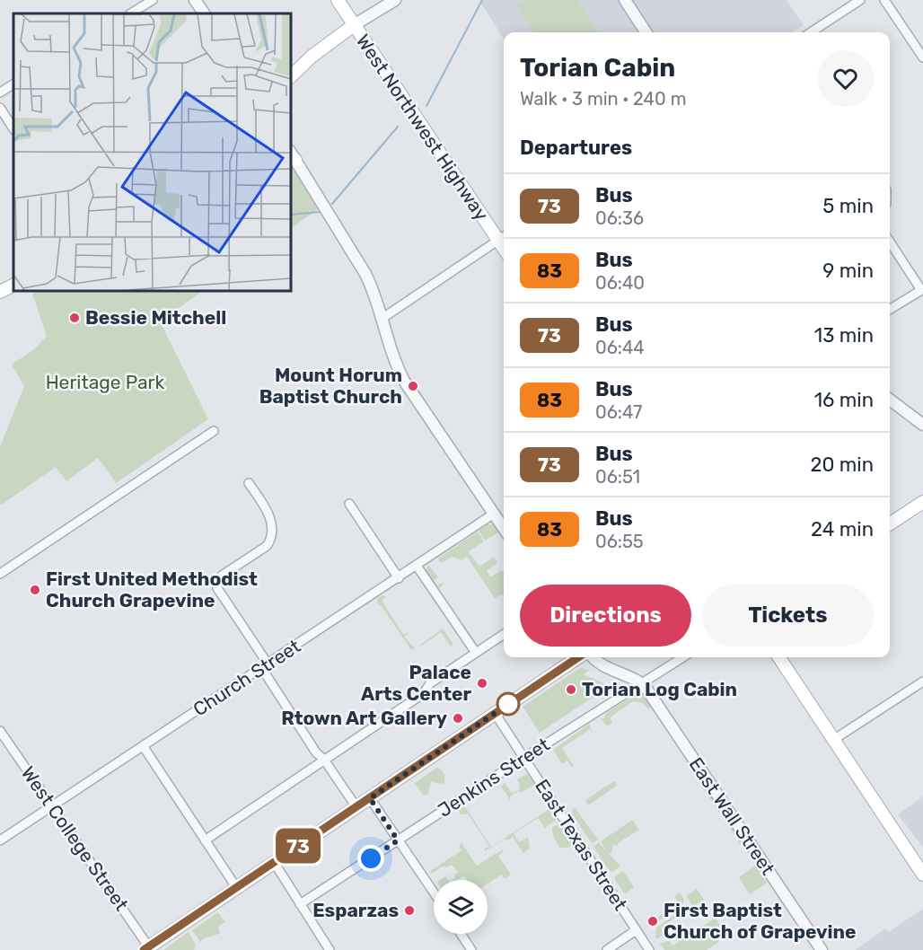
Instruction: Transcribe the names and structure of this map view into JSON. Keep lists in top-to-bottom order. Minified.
{"streets":{"main road":["West Northwest Highway"],"street":["Church Street","Jenkins Street","East Wall Street","West College Street","East Texas Street"]},"crossings":[["Church Street","West College Street"],["Jenkins Street","East Wall Street"],["Jenkins Street","East Texas Street"]],"parks":["Heritage Park"],"places":["Bessie Mitchell","Mount Horum Baptist Church","First United Methodist Church Grapevine","Palace Arts Center","Torian Log Cabin","Rtown Art Gallery","Esparzas","First Baptist Church of Grapevine"],"lines":["bus line 73"],"page":{"on_map":"73","heading":[["Torian Cabin","Walk · 3 min · 240 m"],"Departures"],"list":[{"mark":"73","name":"Bus","note":"06:36","value":"5 min"},{"mark":"83","name":"Bus","note":"06:40","value":"9 min"},{"mark":"73","name":"Bus","note":"06:44","value":"13 min"},{"mark":"83","name":"Bus","note":"06:47","value":"16 min"},{"mark":"73","name":"Bus","note":"06:51","value":"20 min"},{"mark":"83","name":"Bus","note":"06:55","value":"24 min"}],"buttons":["Directions","Tickets"]}}
